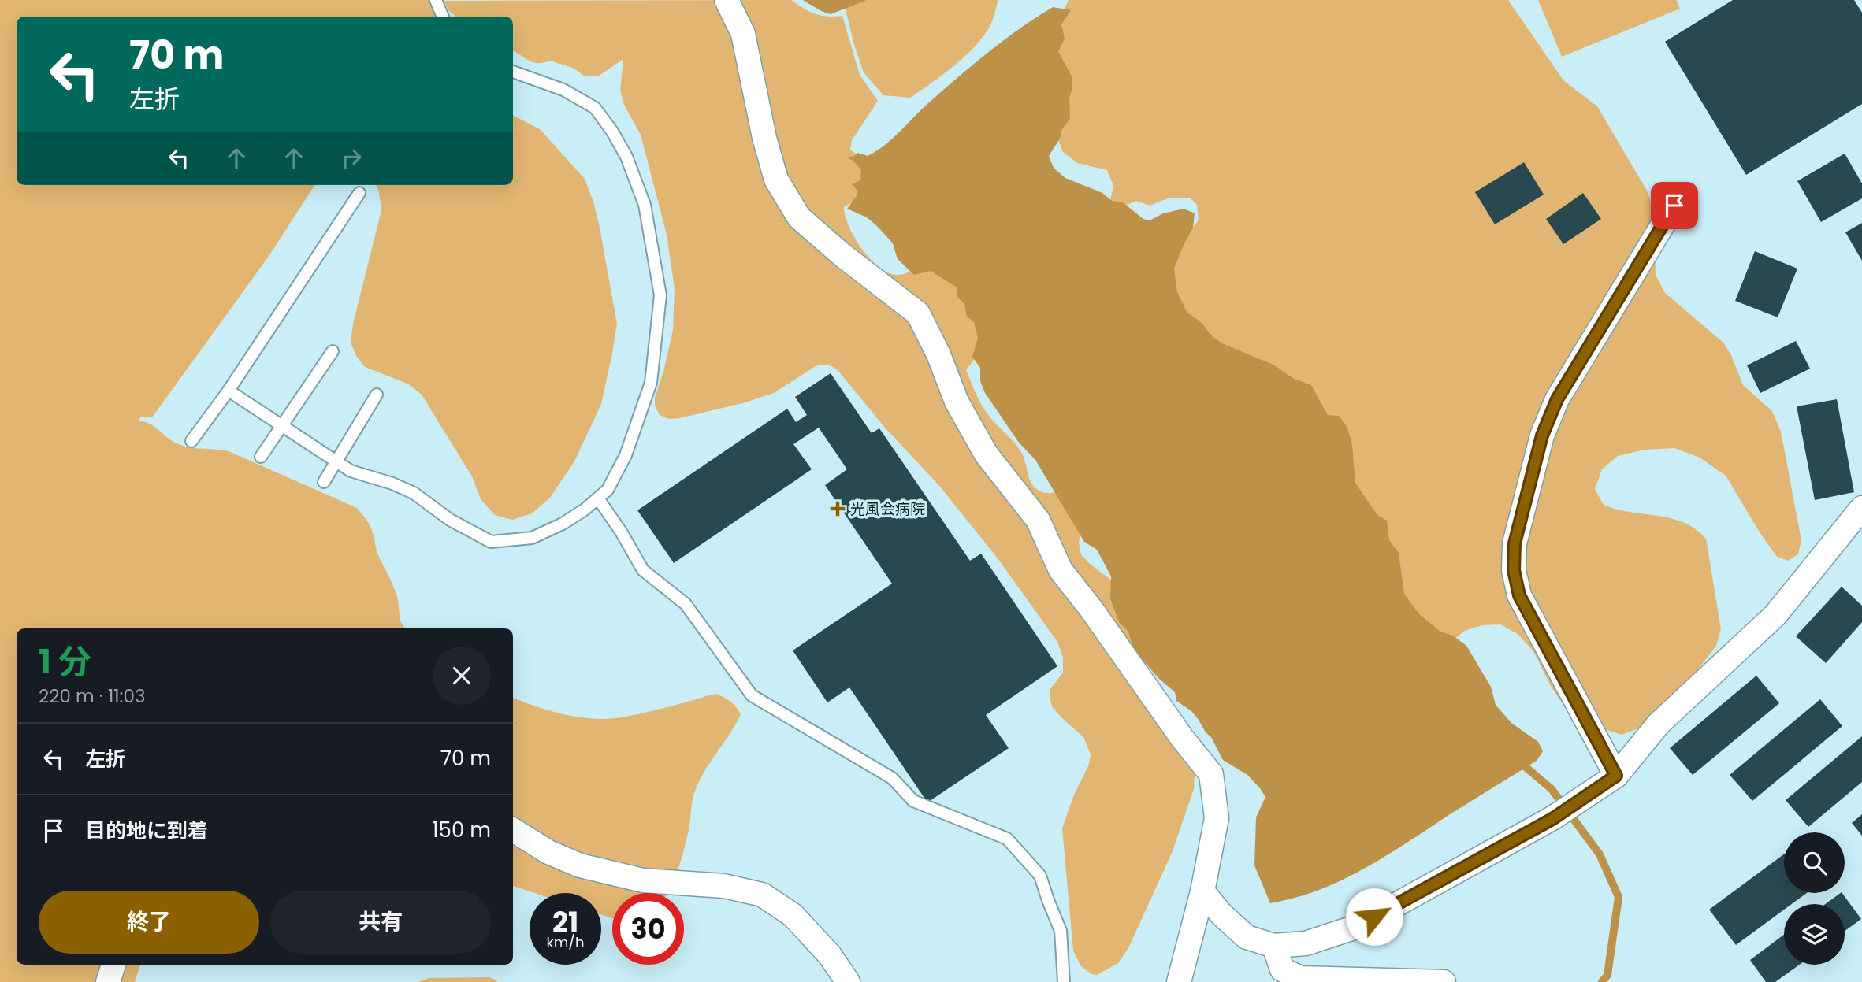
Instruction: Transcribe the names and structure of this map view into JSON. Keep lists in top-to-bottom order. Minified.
{"places":{"health":["光風会病院"]},"page":{"turn":["70 m","左折"],"heading":["1 分","220 m · 11:03"],"list":[{"name":"左折","value":"70 m"},{"name":"目的地に到着","value":"150 m"}],"buttons":["終了","共有"],"speed":"21 km/h","limit":"30"}}
